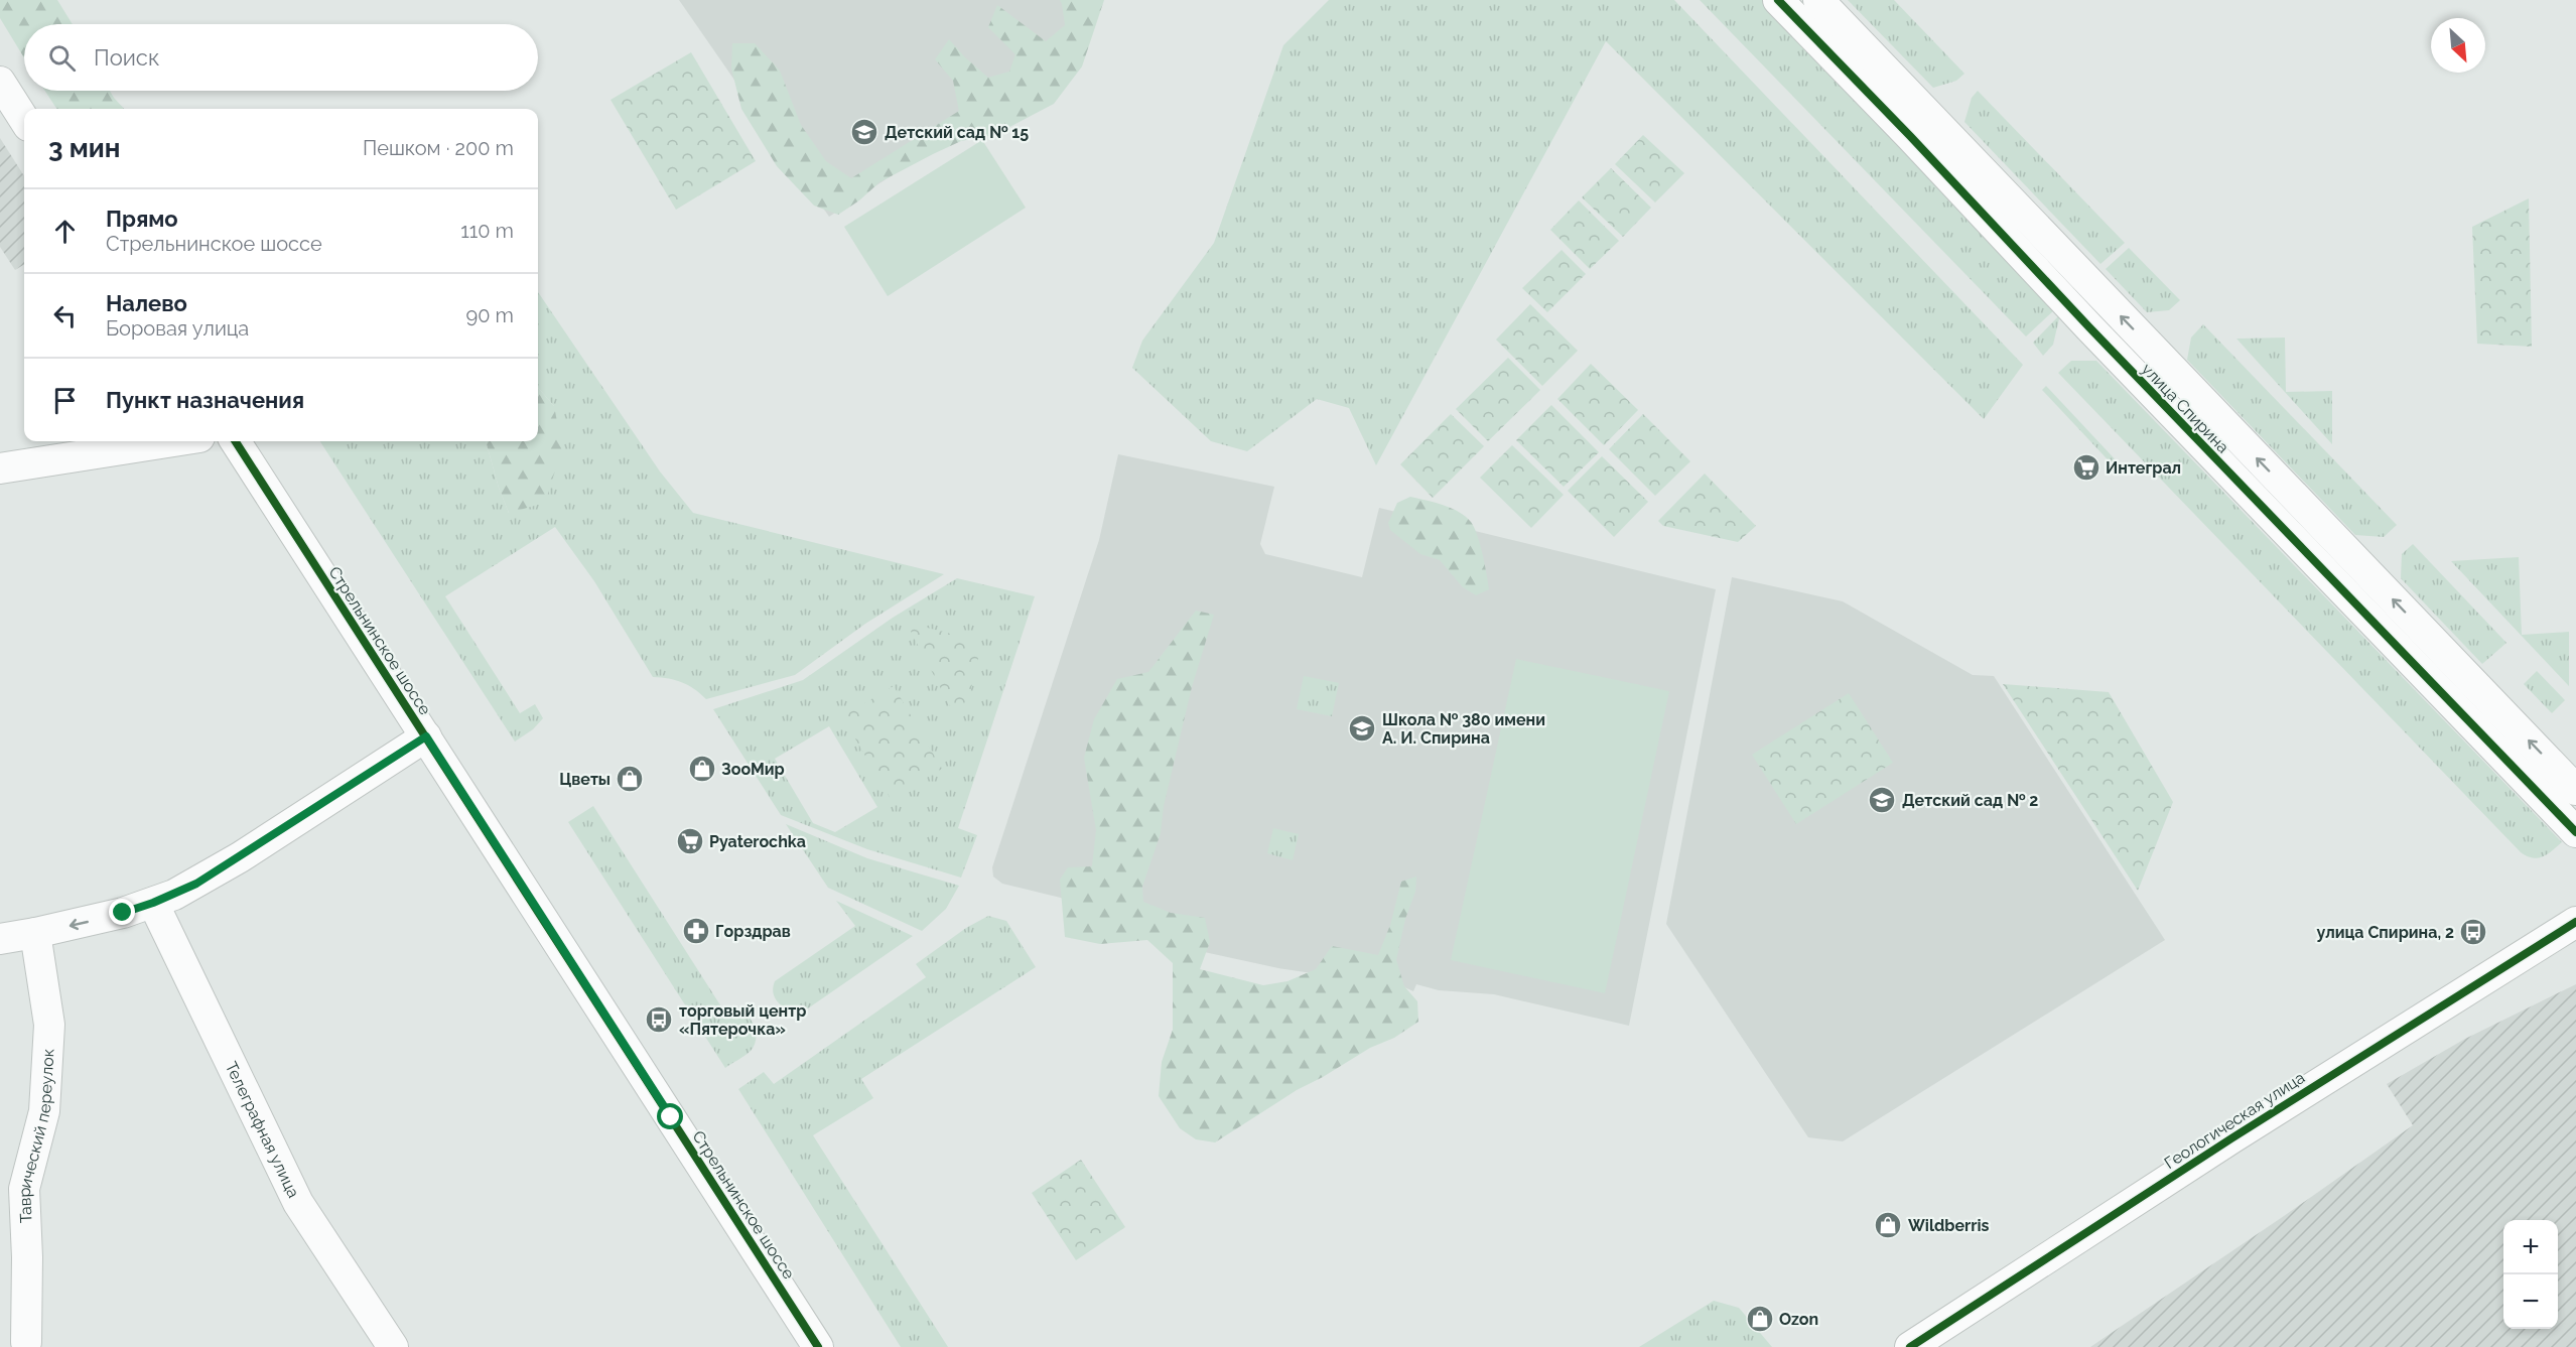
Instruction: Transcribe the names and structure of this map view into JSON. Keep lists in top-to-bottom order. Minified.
{"streets":{"street":["улица Спирина","Стрельнинское шоссе","Геологическая улица","Телеграфная улица","Таврический переулок"]},"places":{"school or university":["Детский сад № 15","Школа № 380 имени А. И. Спирина","Детский сад № 2"],"supermarket":["Интеграл","Pyaterochka"],"shop":["ЗооМир","Цветы","Wildberris","Ozon"],"pharmacy":["Горздрав"],"bus stop":["улица Спирина, 2","торговый центр «Пятерочка»"]},"north":"bottom right","page":{"search":"Поиск","heading":["3 мин","Пешком · 200 m"],"list":[["Прямо","Стрельнинское шоссе","110 m"],["Налево","Боровая улица","90 m"],"Пункт назначения"],"map_buttons":["+","−"]}}
